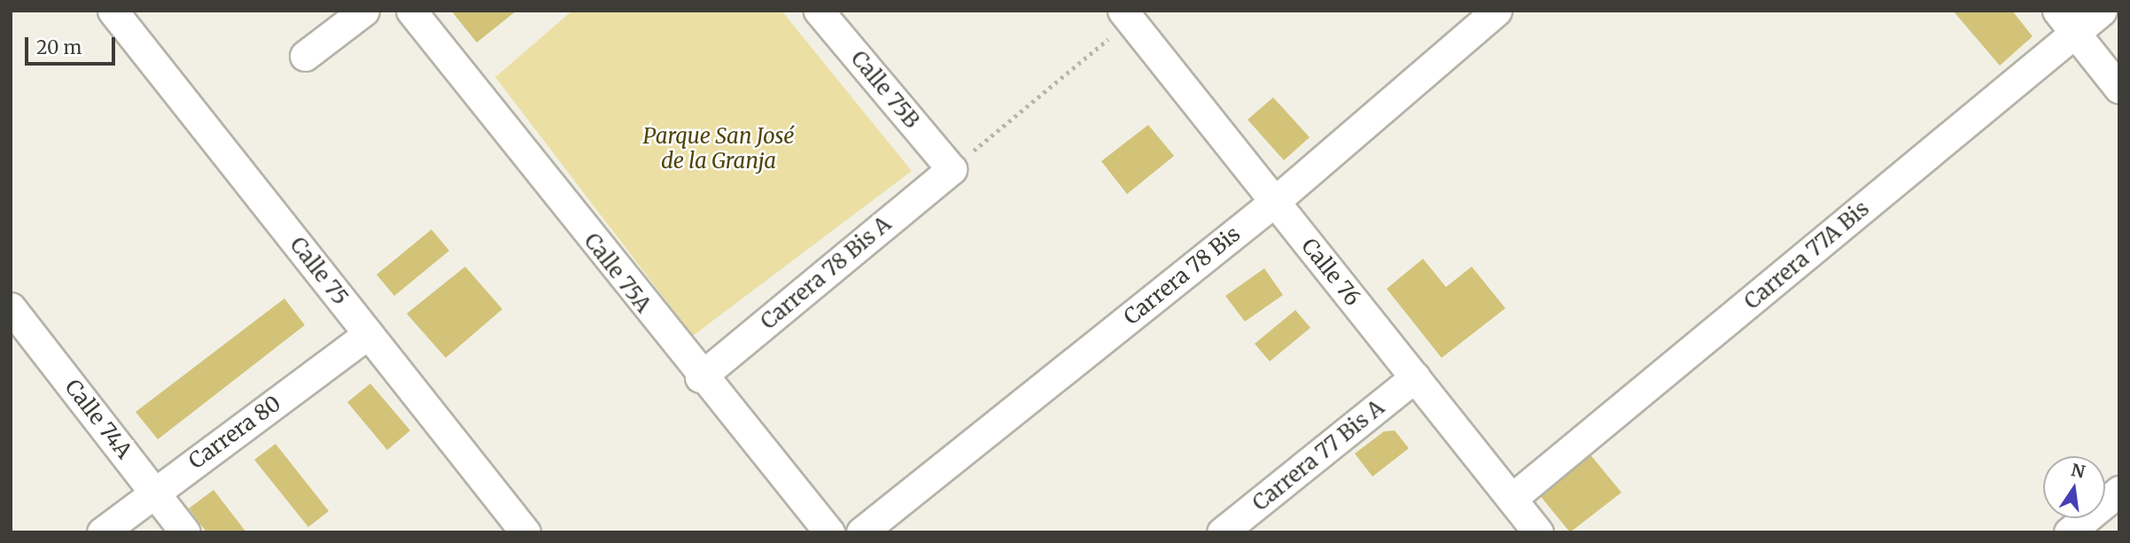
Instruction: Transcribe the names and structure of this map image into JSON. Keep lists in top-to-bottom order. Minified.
{"streets":{"street":["Calle 75B","Carrera 77A Bis","Calle 75","Calle 76","Calle 75A","Carrera 78 Bis A","Carrera 78 Bis","Calle 74A","Carrera 80","Carrera 77 Bis A"]},"crossings":[["Calle 75B","Carrera 78 Bis A"],["Carrera 77A Bis","Calle 76"],["Calle 75","Carrera 80"],["Calle 76","Carrera 78 Bis"],["Calle 76","Carrera 77 Bis A"],["Calle 75A","Carrera 78 Bis A"],["Calle 74A","Carrera 80"]],"parks":["Parque San José de la Granja"],"scale_bar":"20 m","north":"top"}
